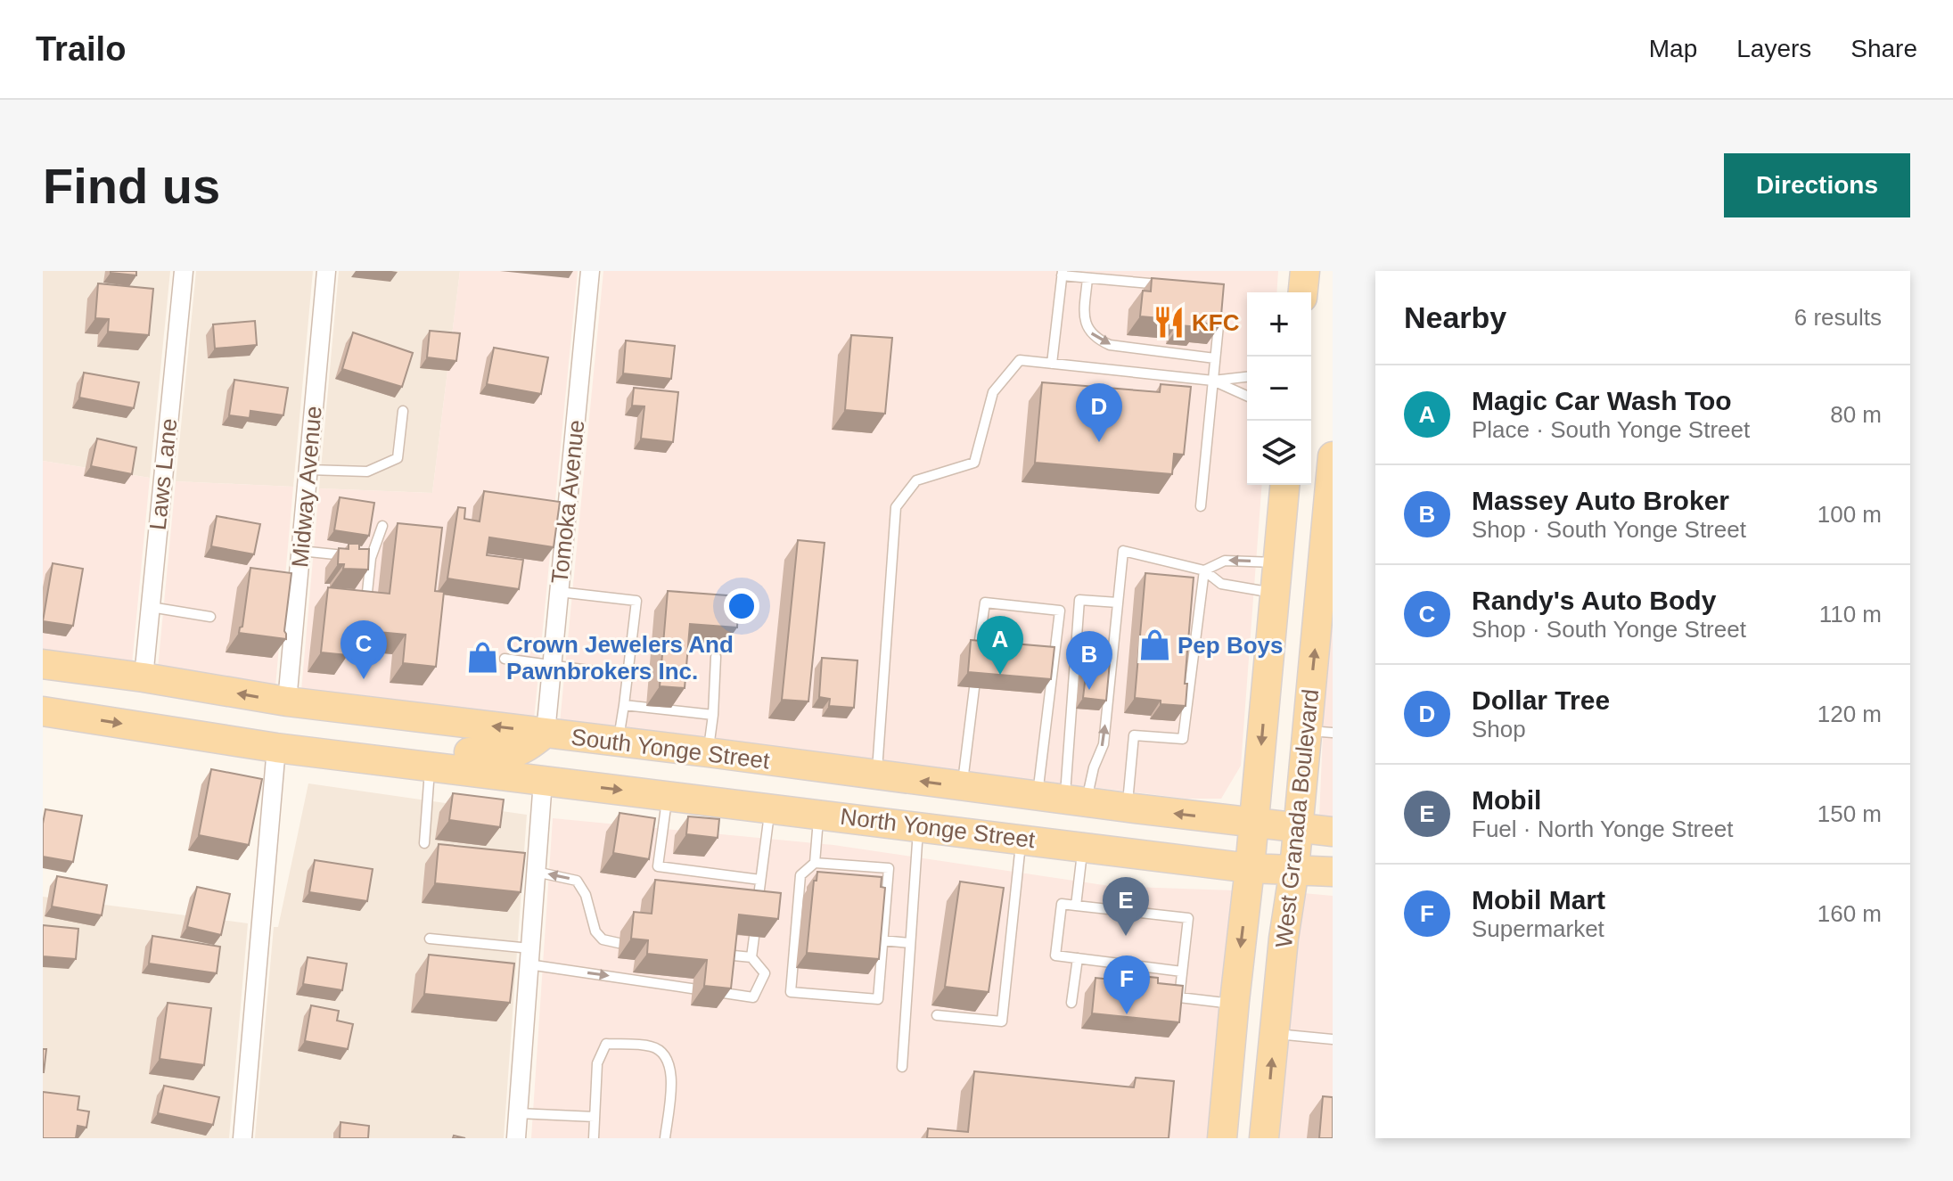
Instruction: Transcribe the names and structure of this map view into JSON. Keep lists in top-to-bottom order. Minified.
{"streets":{"main road":["South Yonge Street","West Granada Boulevard","North Yonge Street"],"street":["Laws Lane","Midway Avenue","Tomoka Avenue"]},"crossings":[["Laws Lane","South Yonge Street"],["Midway Avenue","South Yonge Street"],["Tomoka Avenue","South Yonge Street"],["South Yonge Street","West Granada Boulevard"],["West Granada Boulevard","North Yonge Street"]],"places":{"restaurant":["KFC"],"shop":["Pep Boys","Crown Jewelers And Pawnbrokers Inc."]},"page":{"header":"Trailo","nav":["Map","Layers","Share"],"buttons":"Directions","title":"Find us","heading":["Nearby","6 results"],"map_buttons":["+","−"],"list":[{"mark":"A","name":"Magic Car Wash Too","note":"Place · South Yonge Street","value":"80 m"},{"mark":"B","name":"Massey Auto Broker","note":"Shop · South Yonge Street","value":"100 m"},{"mark":"C","name":"Randy's Auto Body","note":"Shop · South Yonge Street","value":"110 m"},{"mark":"D","name":"Dollar Tree","note":"Shop","value":"120 m"},{"mark":"E","name":"Mobil","note":"Fuel · North Yonge Street","value":"150 m"},{"mark":"F","name":"Mobil Mart","note":"Supermarket","value":"160 m"}],"pins":["D","A","C","B","E","F"]}}
